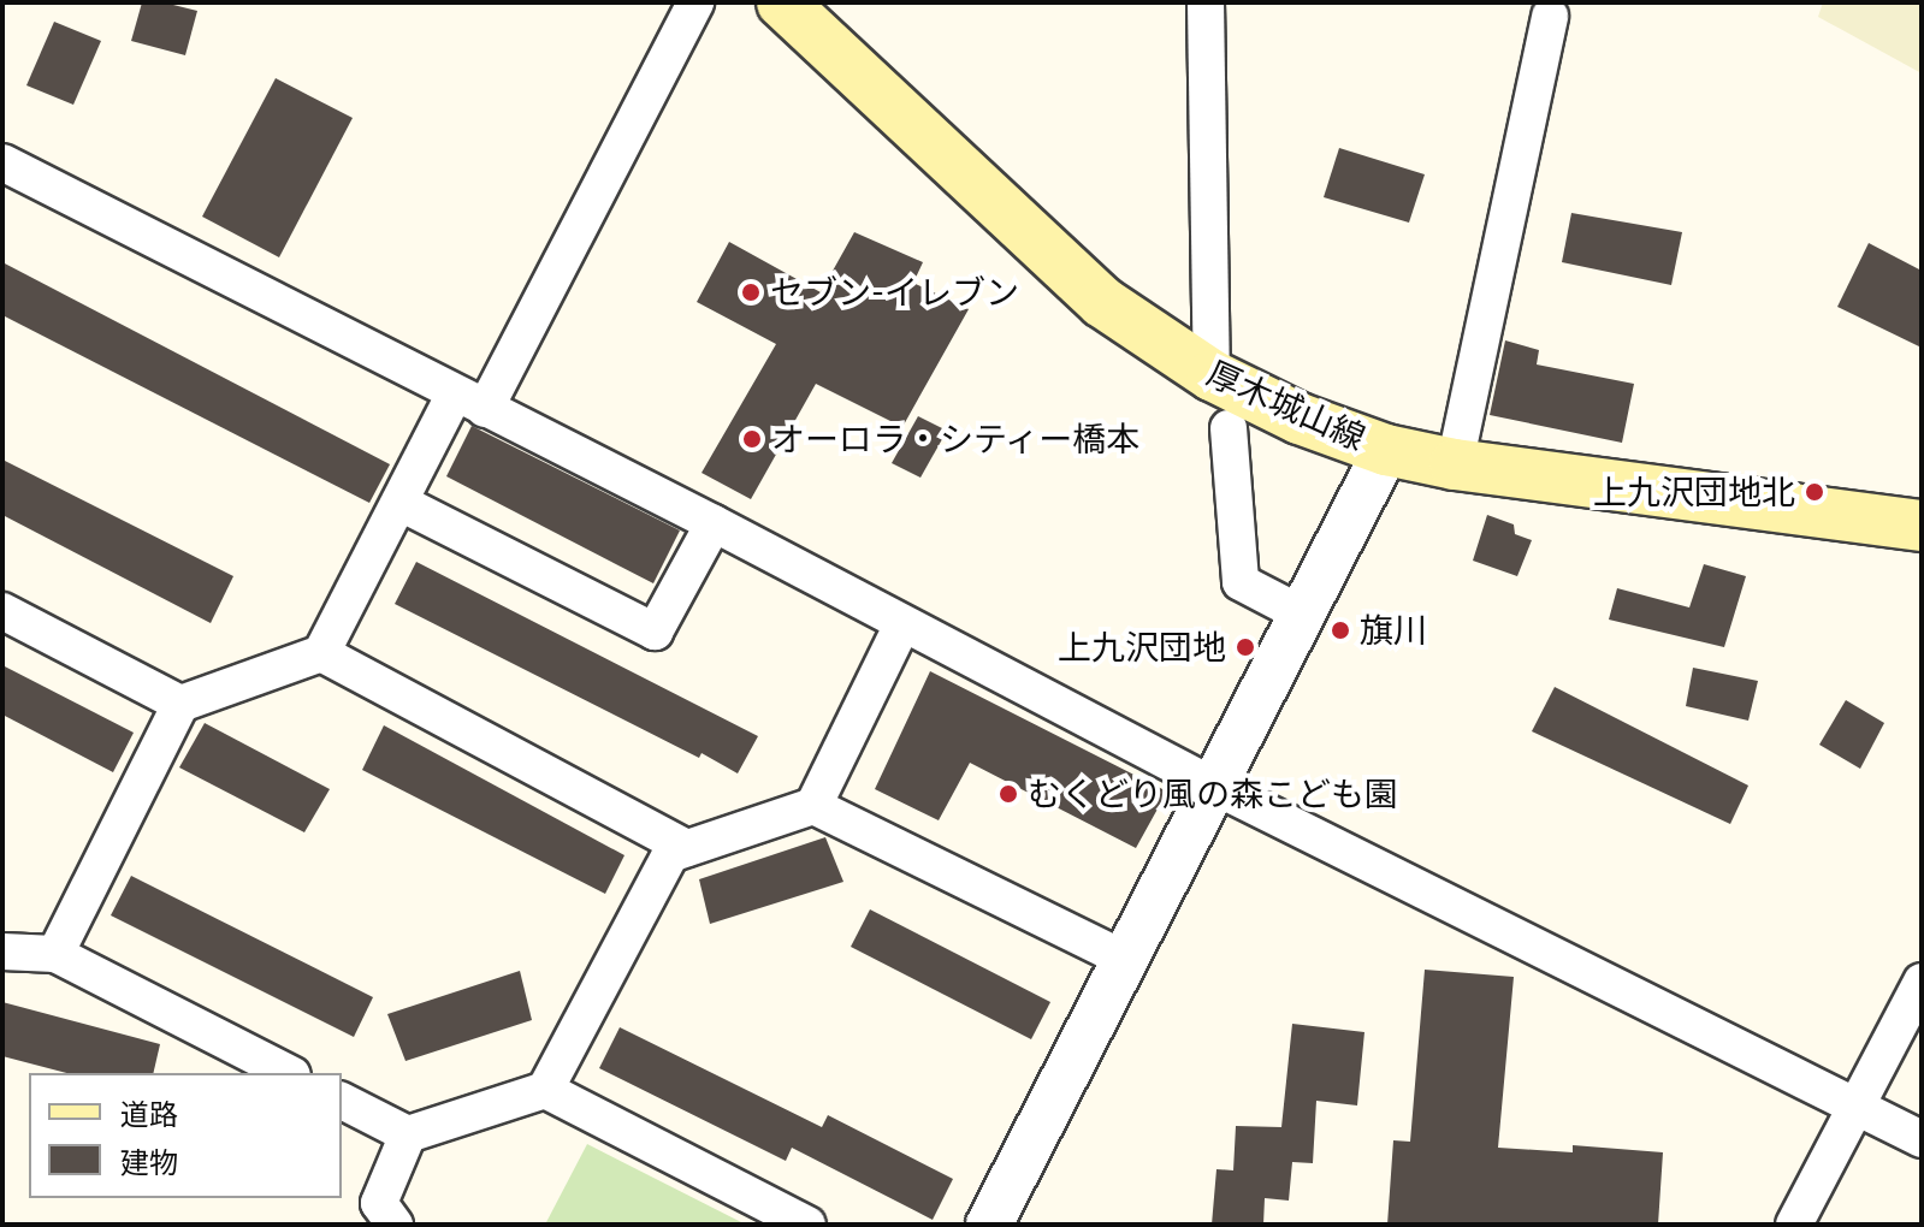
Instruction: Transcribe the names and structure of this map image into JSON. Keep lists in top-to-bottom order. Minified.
{"streets":{"main road":["厚木城山線"]},"places":["セブン-イレブン","オーロラ・シティー橋本","上九沢団地北","旗川","上九沢団地","むくどり風の森こども園"],"legend":["道路","建物"]}
